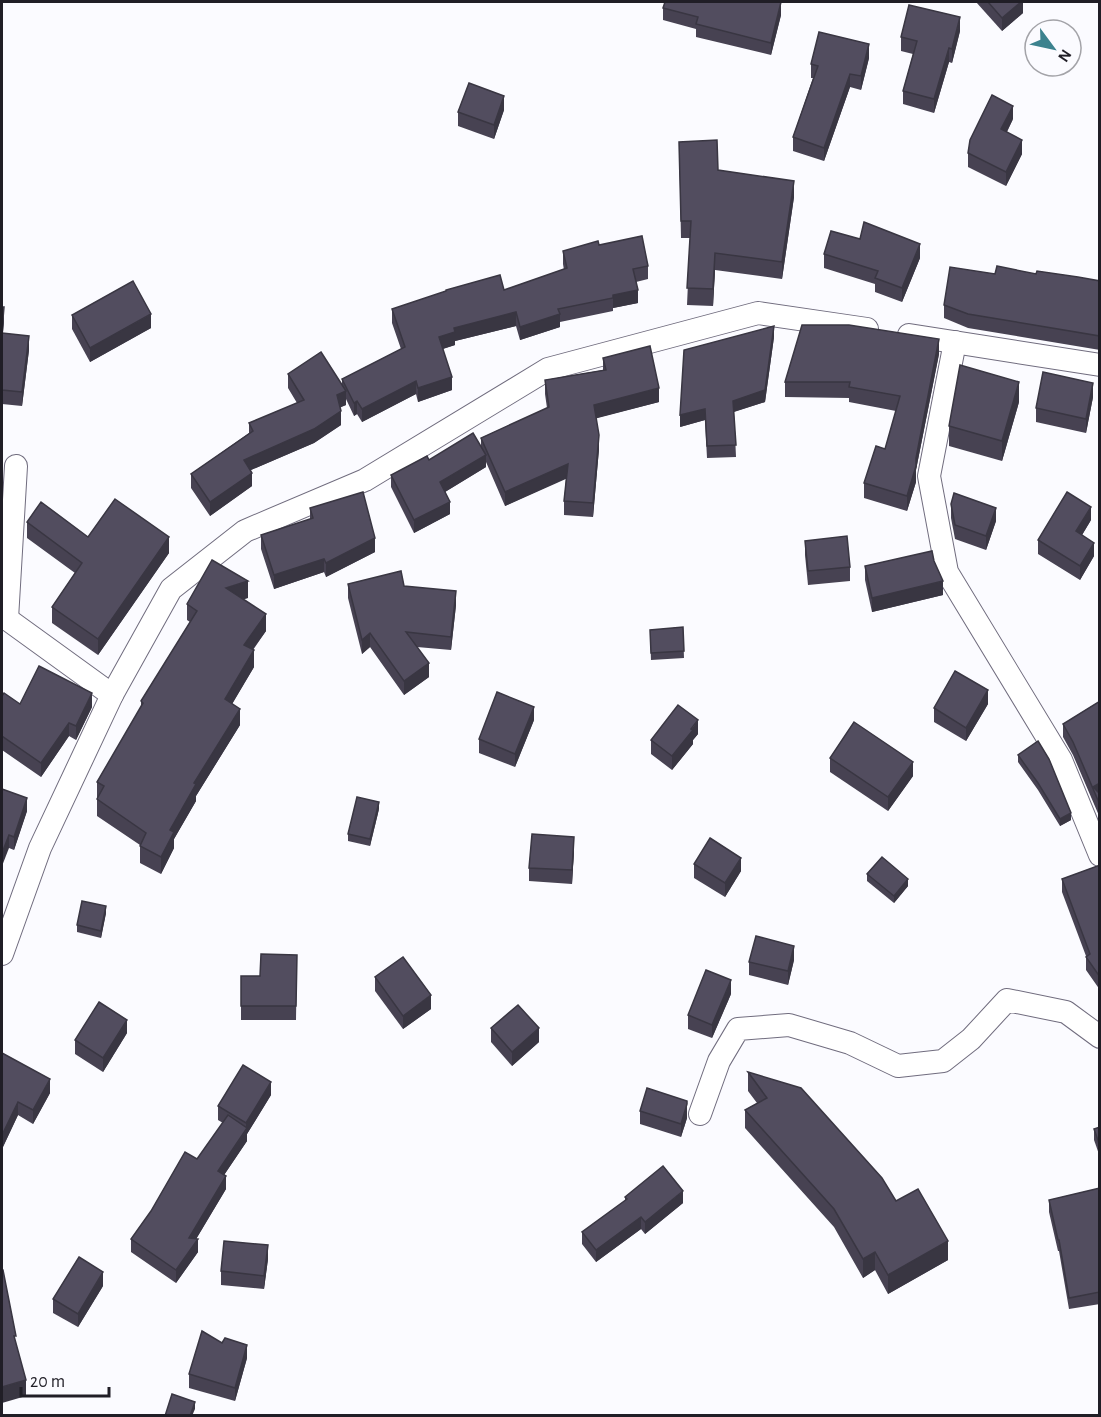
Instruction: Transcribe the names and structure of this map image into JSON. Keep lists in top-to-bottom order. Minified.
{"scale_bar":"20 m","north":"bottom right"}
